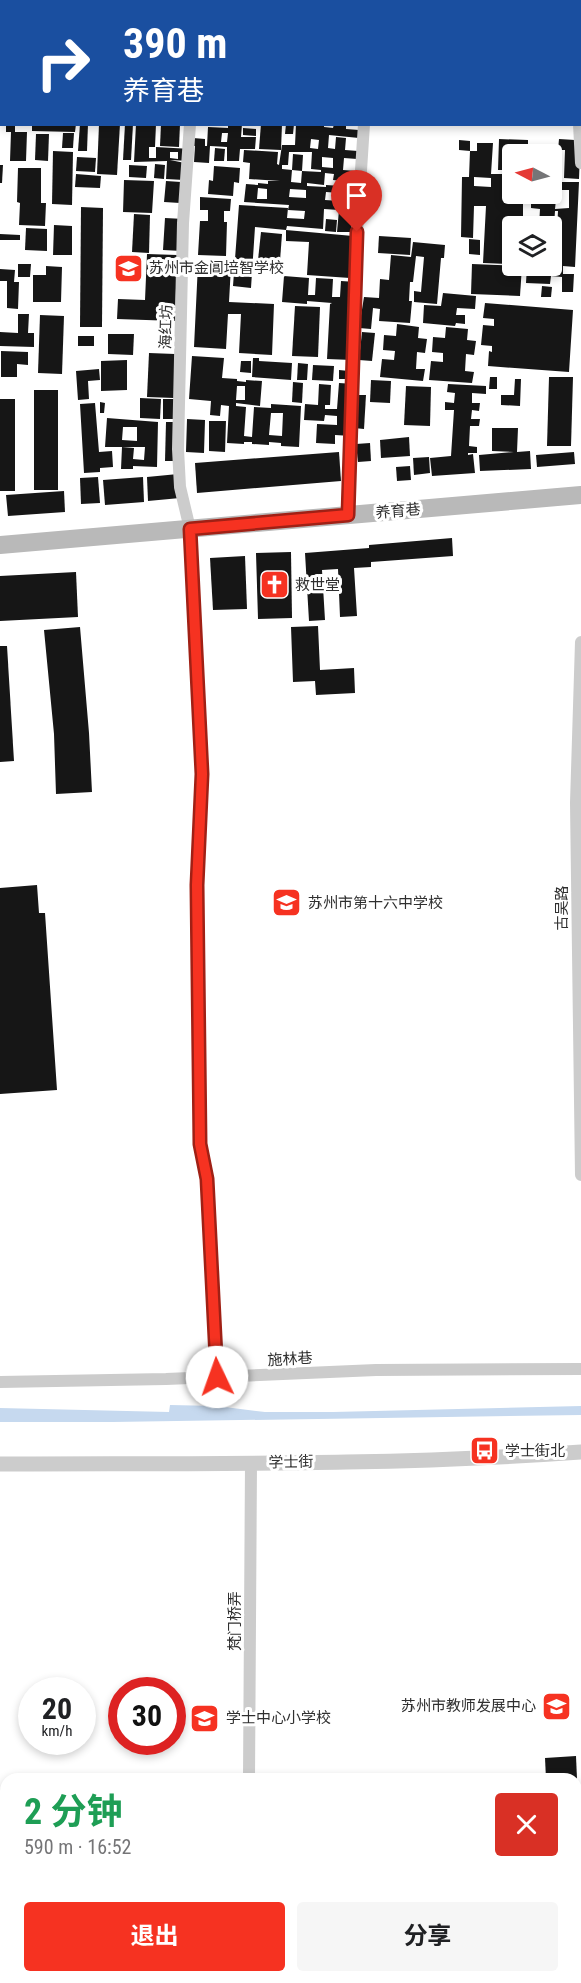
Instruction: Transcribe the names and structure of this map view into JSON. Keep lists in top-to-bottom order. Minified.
{"streets":{"main road":["养育巷"],"street":["海红坊","古吴路","施林巷","学士街","梵门桥弄"]},"crossings":[["海红坊","养育巷"],["海红坊","施林巷"],["学士街","梵门桥弄"]],"places":{"school or university":["苏州市金阊培智学校","苏州市第十六中学校","苏州市教师发展中心","学士中心小学校"],"church":["救世堂"],"bus stop":["学士街北"]},"north":"left","page":{"turn":["390 m","养育巷"],"speed":"20 km/h","limit":"30","heading":["2 分钟","590 m · 16:52"],"buttons":["退出","分享"]}}
